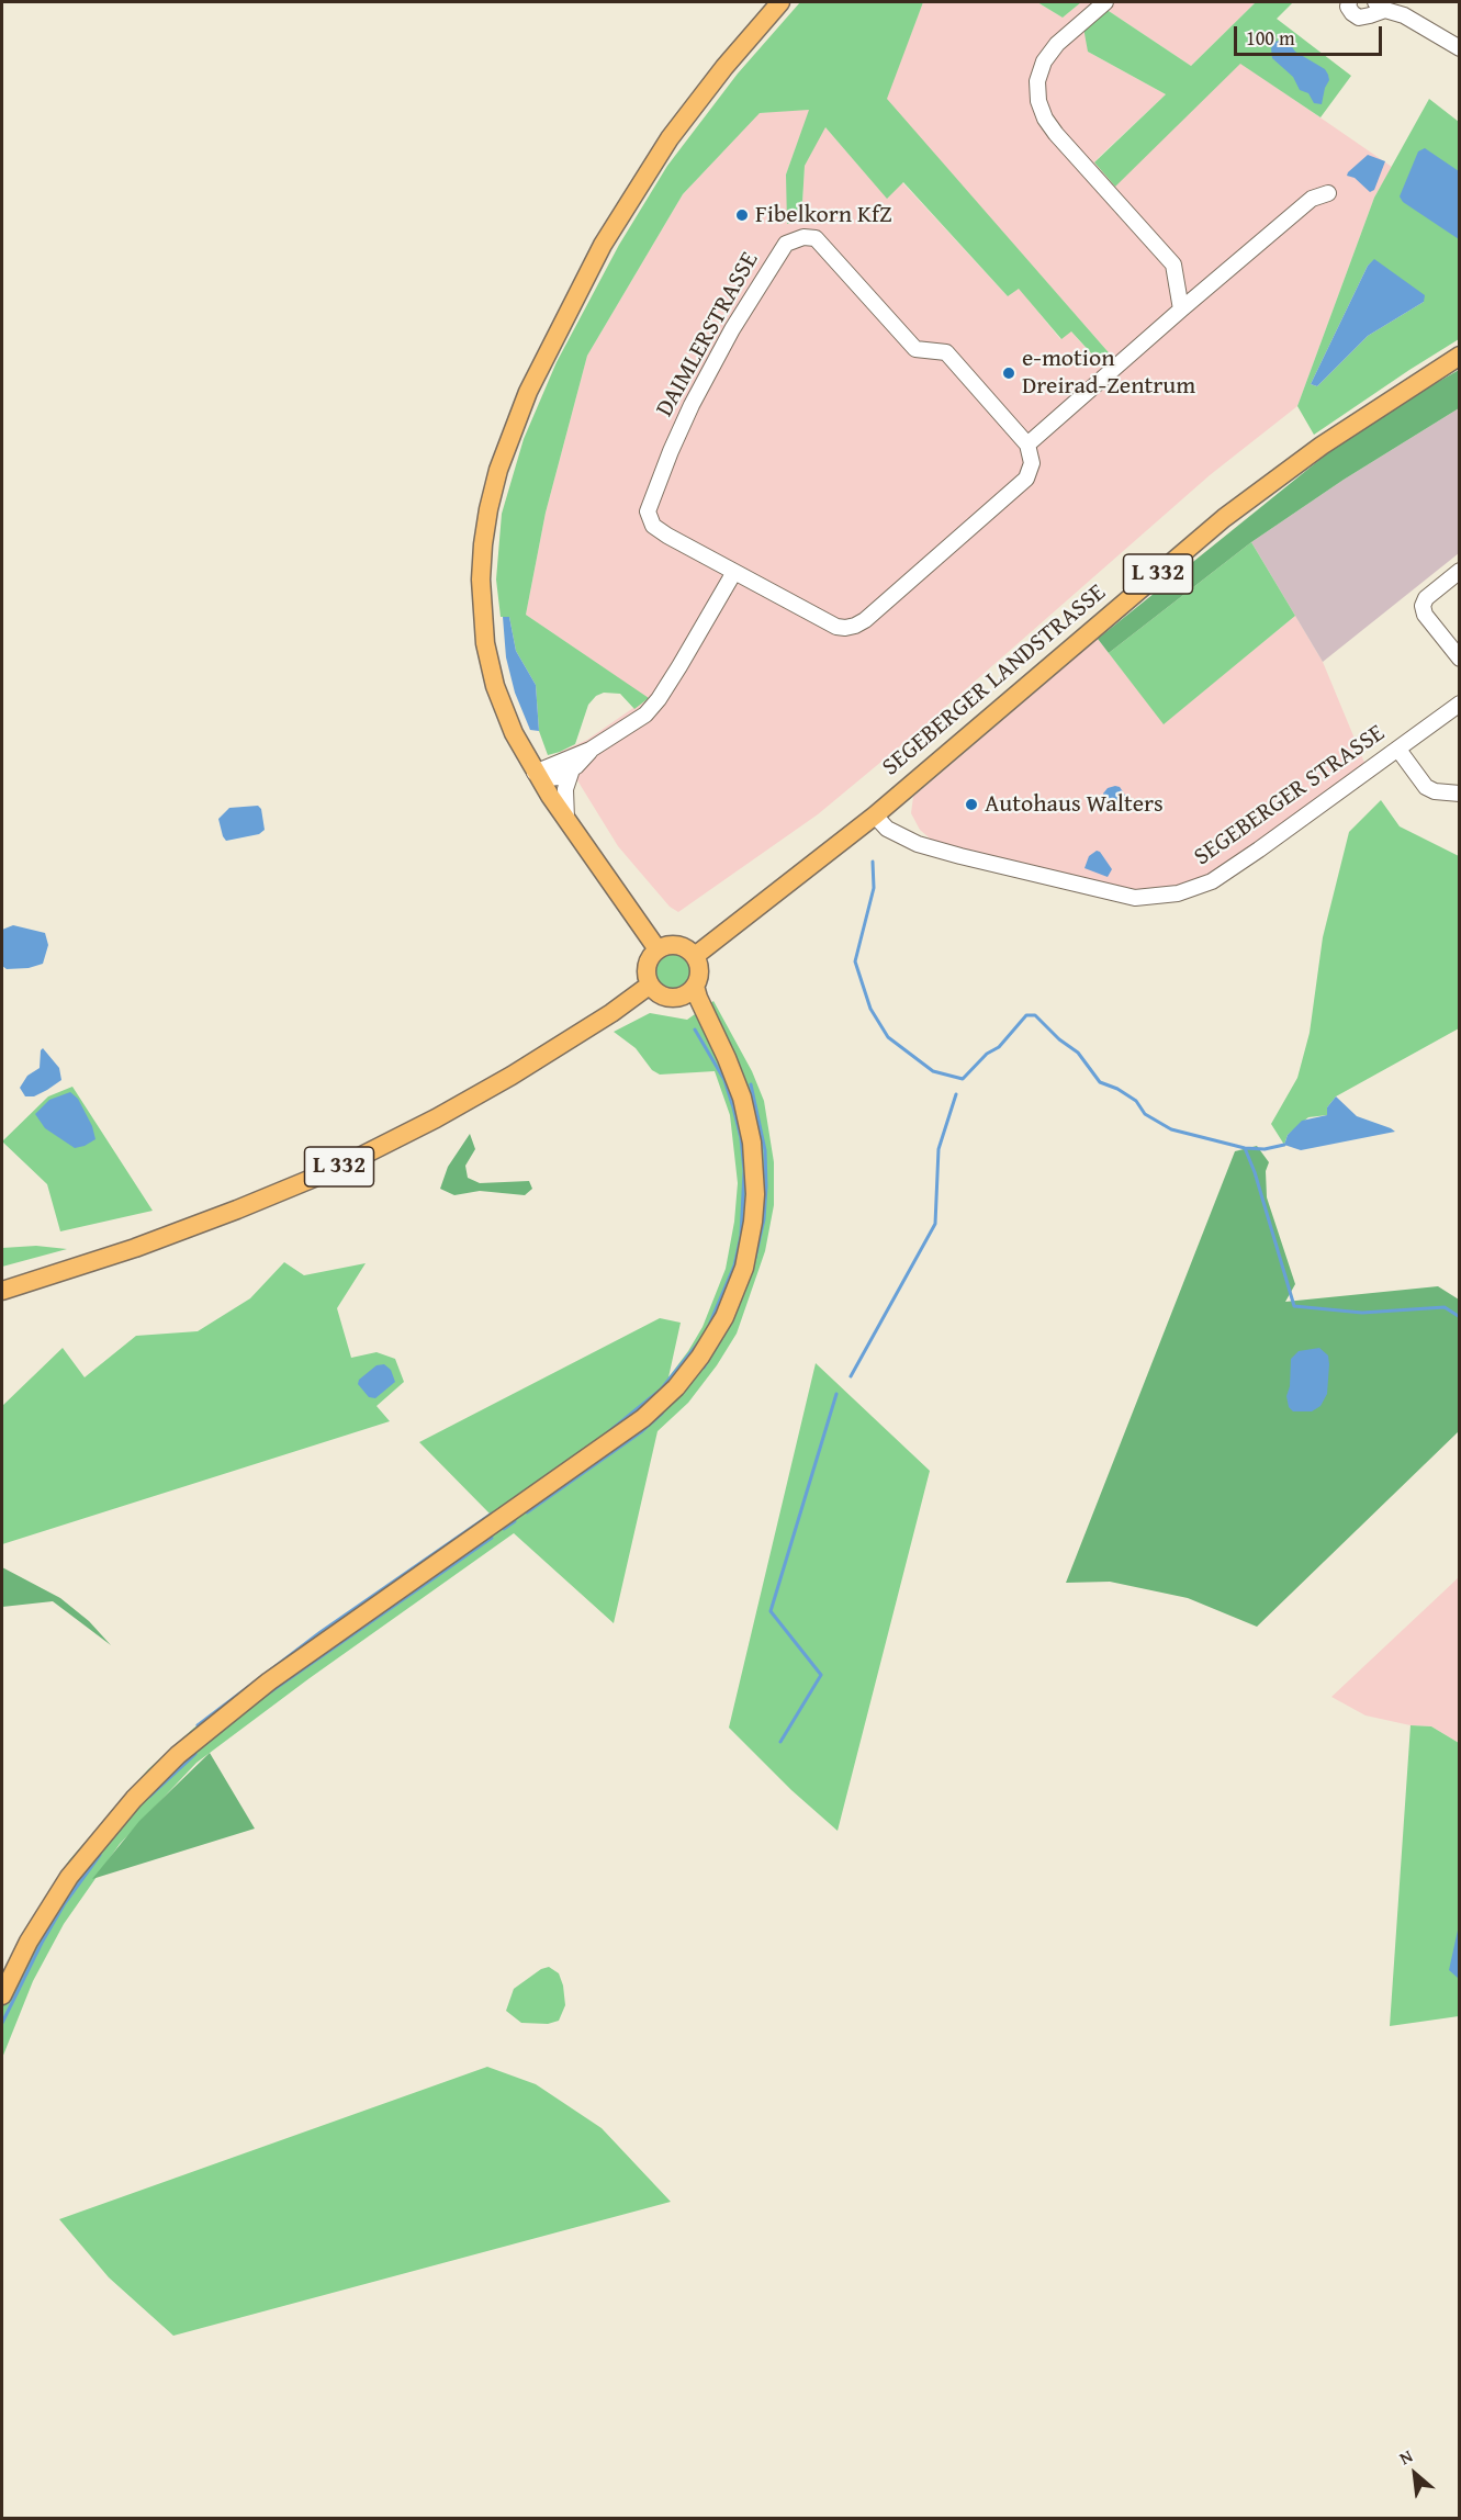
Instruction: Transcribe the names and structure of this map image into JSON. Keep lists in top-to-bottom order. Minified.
{"streets":{"main road":["L 332","SEGEBERGER LANDSTRASSE"],"street":["DAIMLERSTRASSE","SEGEBERGER STRASSE"]},"crossings":[["L 332","SEGEBERGER LANDSTRASSE"],["SEGEBERGER LANDSTRASSE","SEGEBERGER STRASSE"]],"places":["Fibelkorn KfZ","e-motion Dreirad-Zentrum","Autohaus Walters"],"scale_bar":"100 m","north":"top left"}
